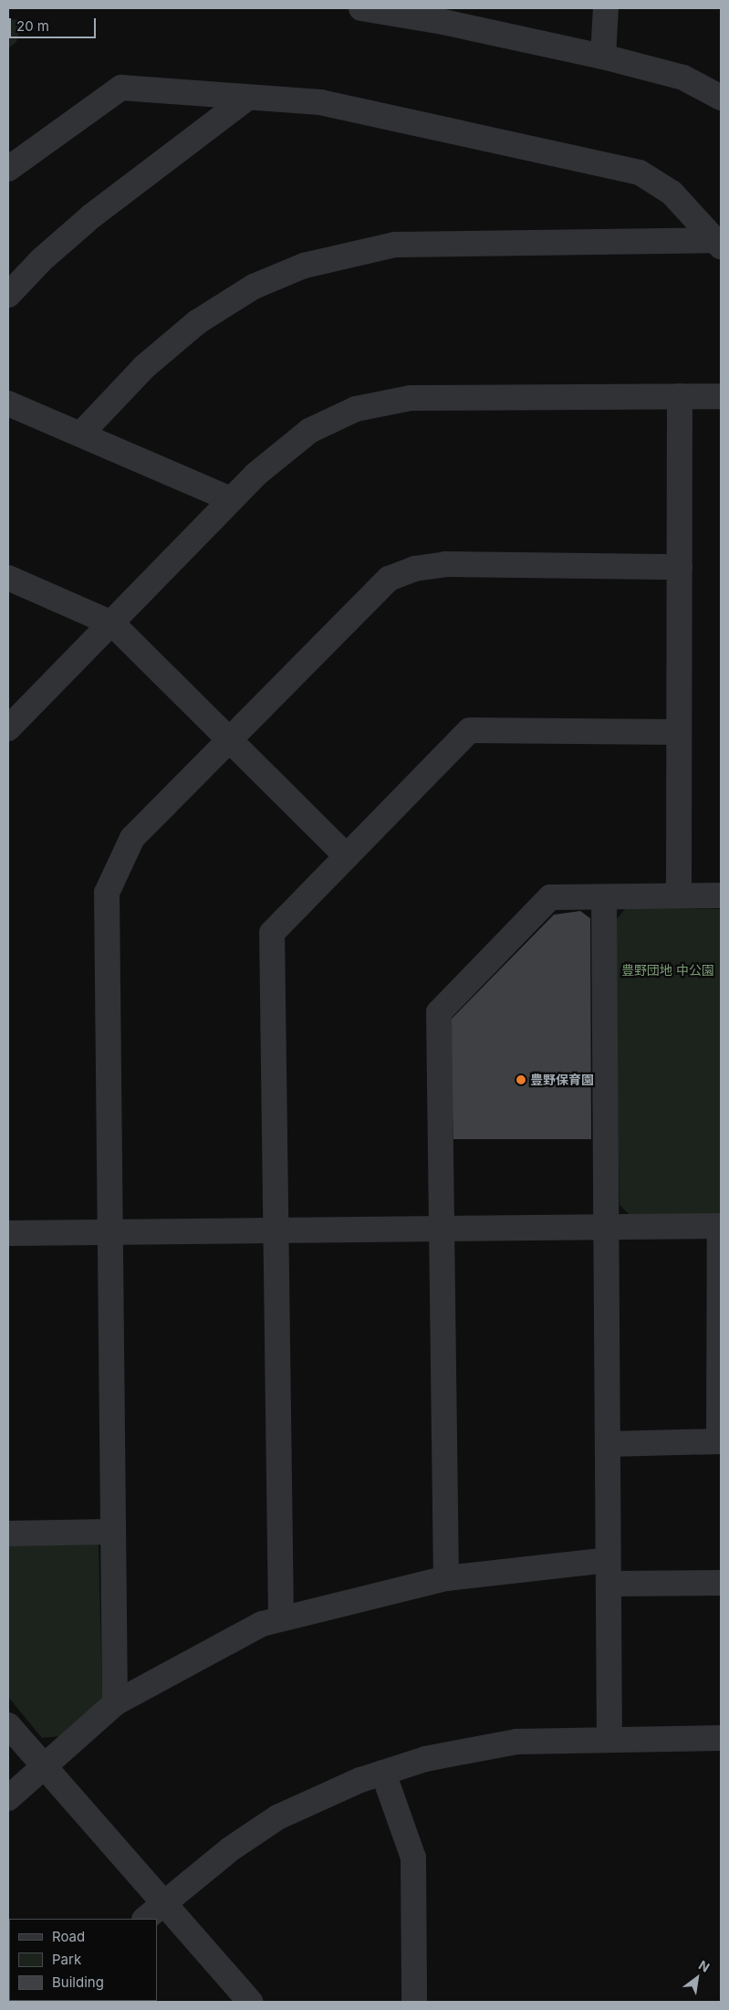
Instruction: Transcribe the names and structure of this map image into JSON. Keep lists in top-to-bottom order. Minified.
{"parks":["豊野団地 中公園"],"places":["豊野保育園"],"legend":["Road","Park","Building"],"scale_bar":"20 m","north":"top right"}
